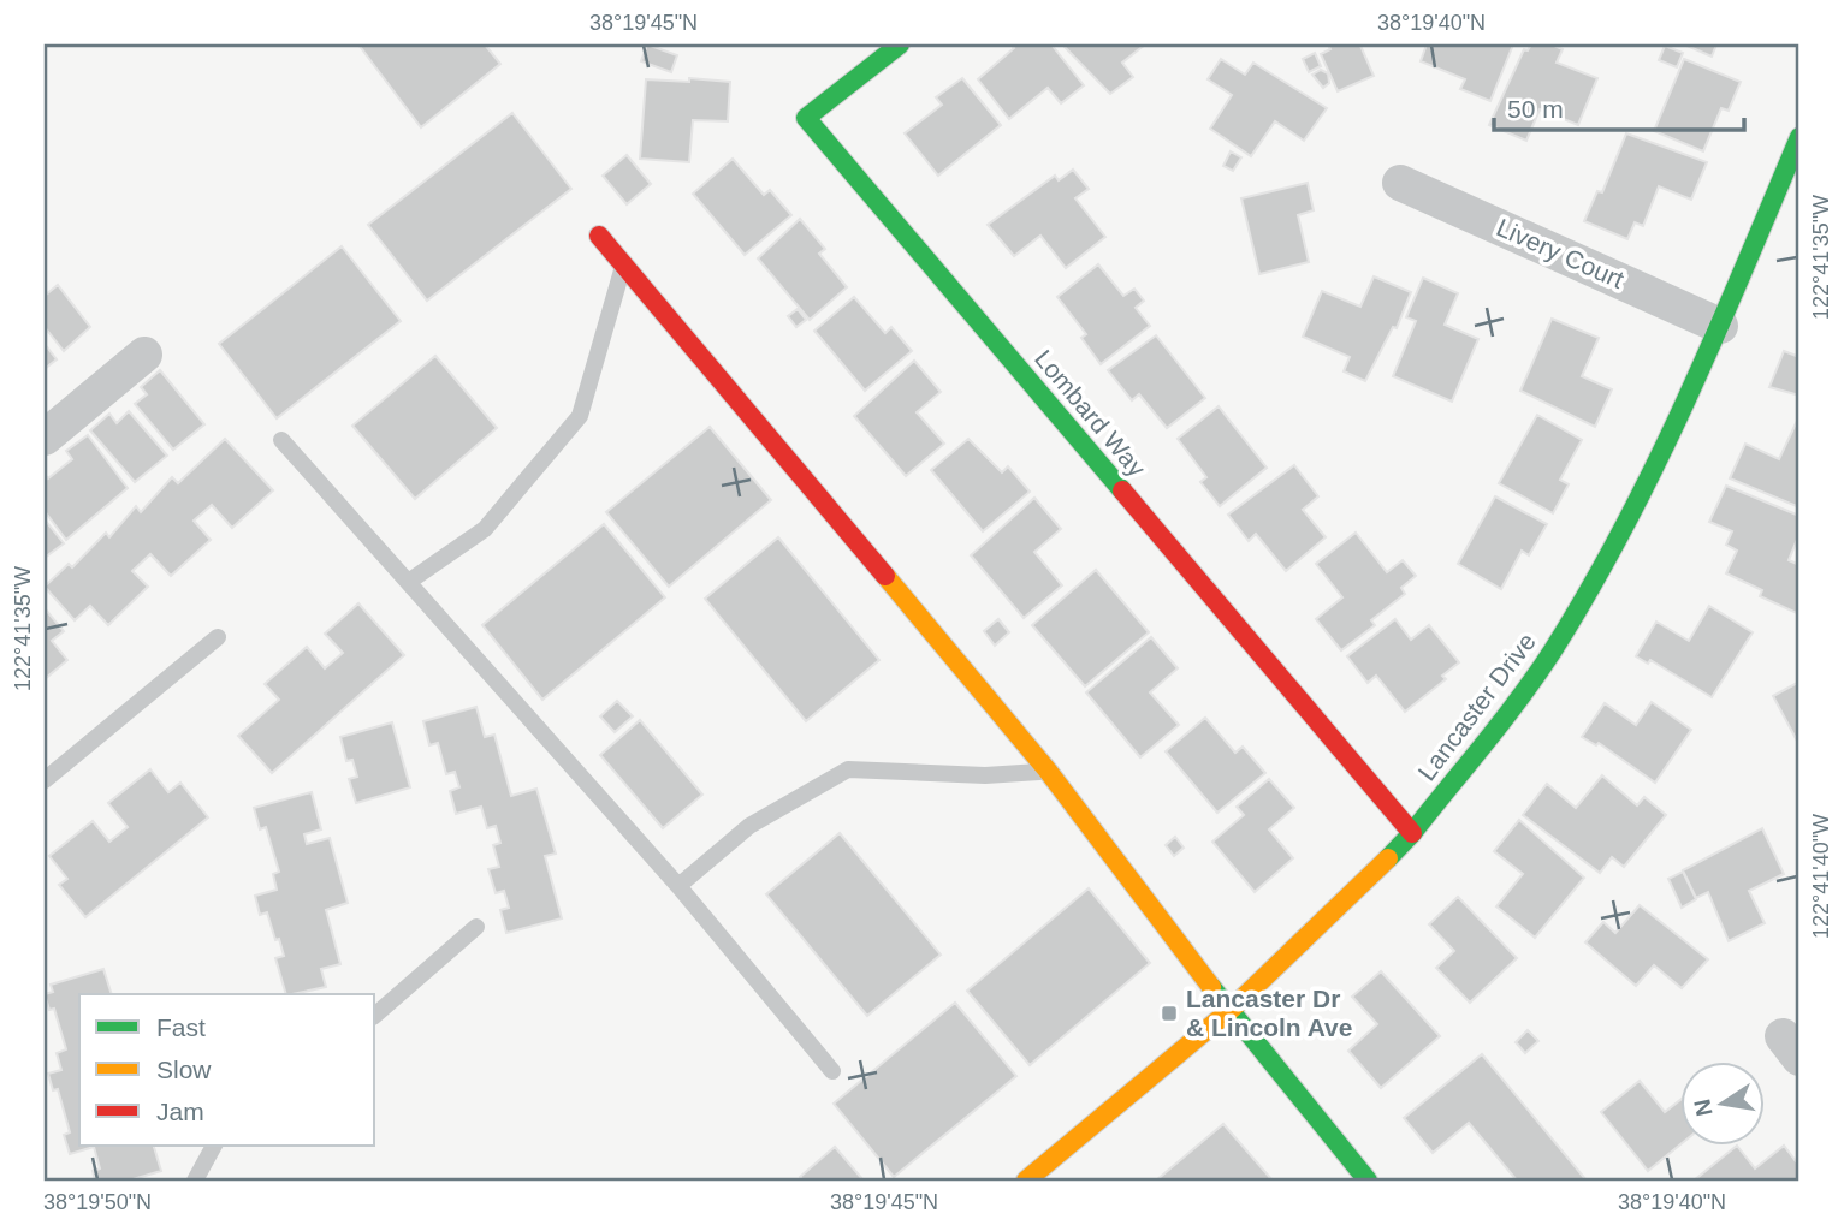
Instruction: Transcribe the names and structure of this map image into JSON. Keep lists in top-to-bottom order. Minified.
{"streets":{"street":["Livery Court","Lombard Way","Lancaster Drive"]},"crossings":[["Livery Court","Lancaster Drive"],["Lombard Way","Lancaster Drive"]],"places":{"transit":["Lancaster Dr & Lincoln Ave"]},"legend":["Fast","Slow","Jam"],"scale_bar":"50 m","north":"left","coordinates":["38°19'45\"N","38°19'40\"N","122°41'35\"W","122°41'40\"W","38°19'50\"N"]}
